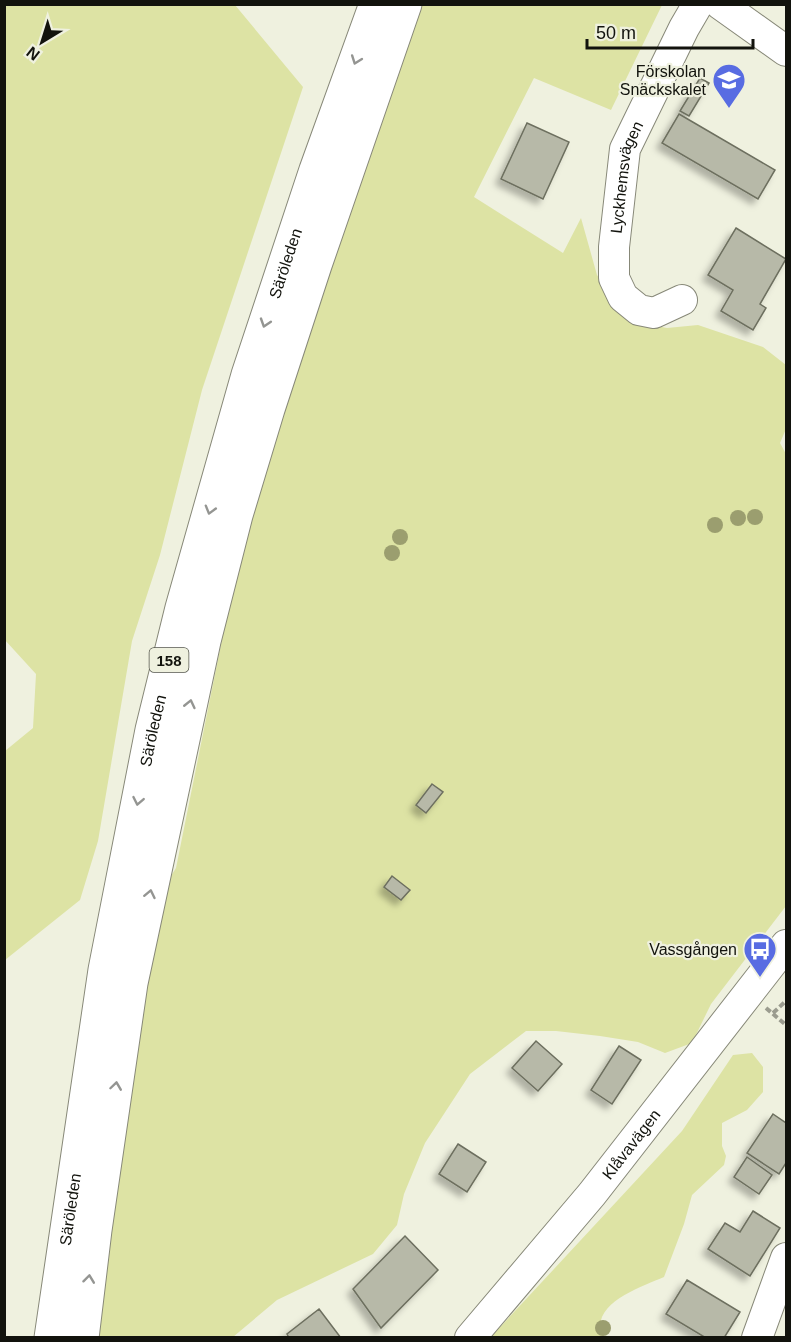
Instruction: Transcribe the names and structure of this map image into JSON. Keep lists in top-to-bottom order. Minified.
{"streets":{"main road":["Säröleden","158"],"street":["Lyckhemsvägen","Klåvavägen"]},"places":{"school or university":["Förskolan Snäckskalet"],"bus stop":["Vassgången"]},"scale_bar":"50 m","north":"bottom left"}
